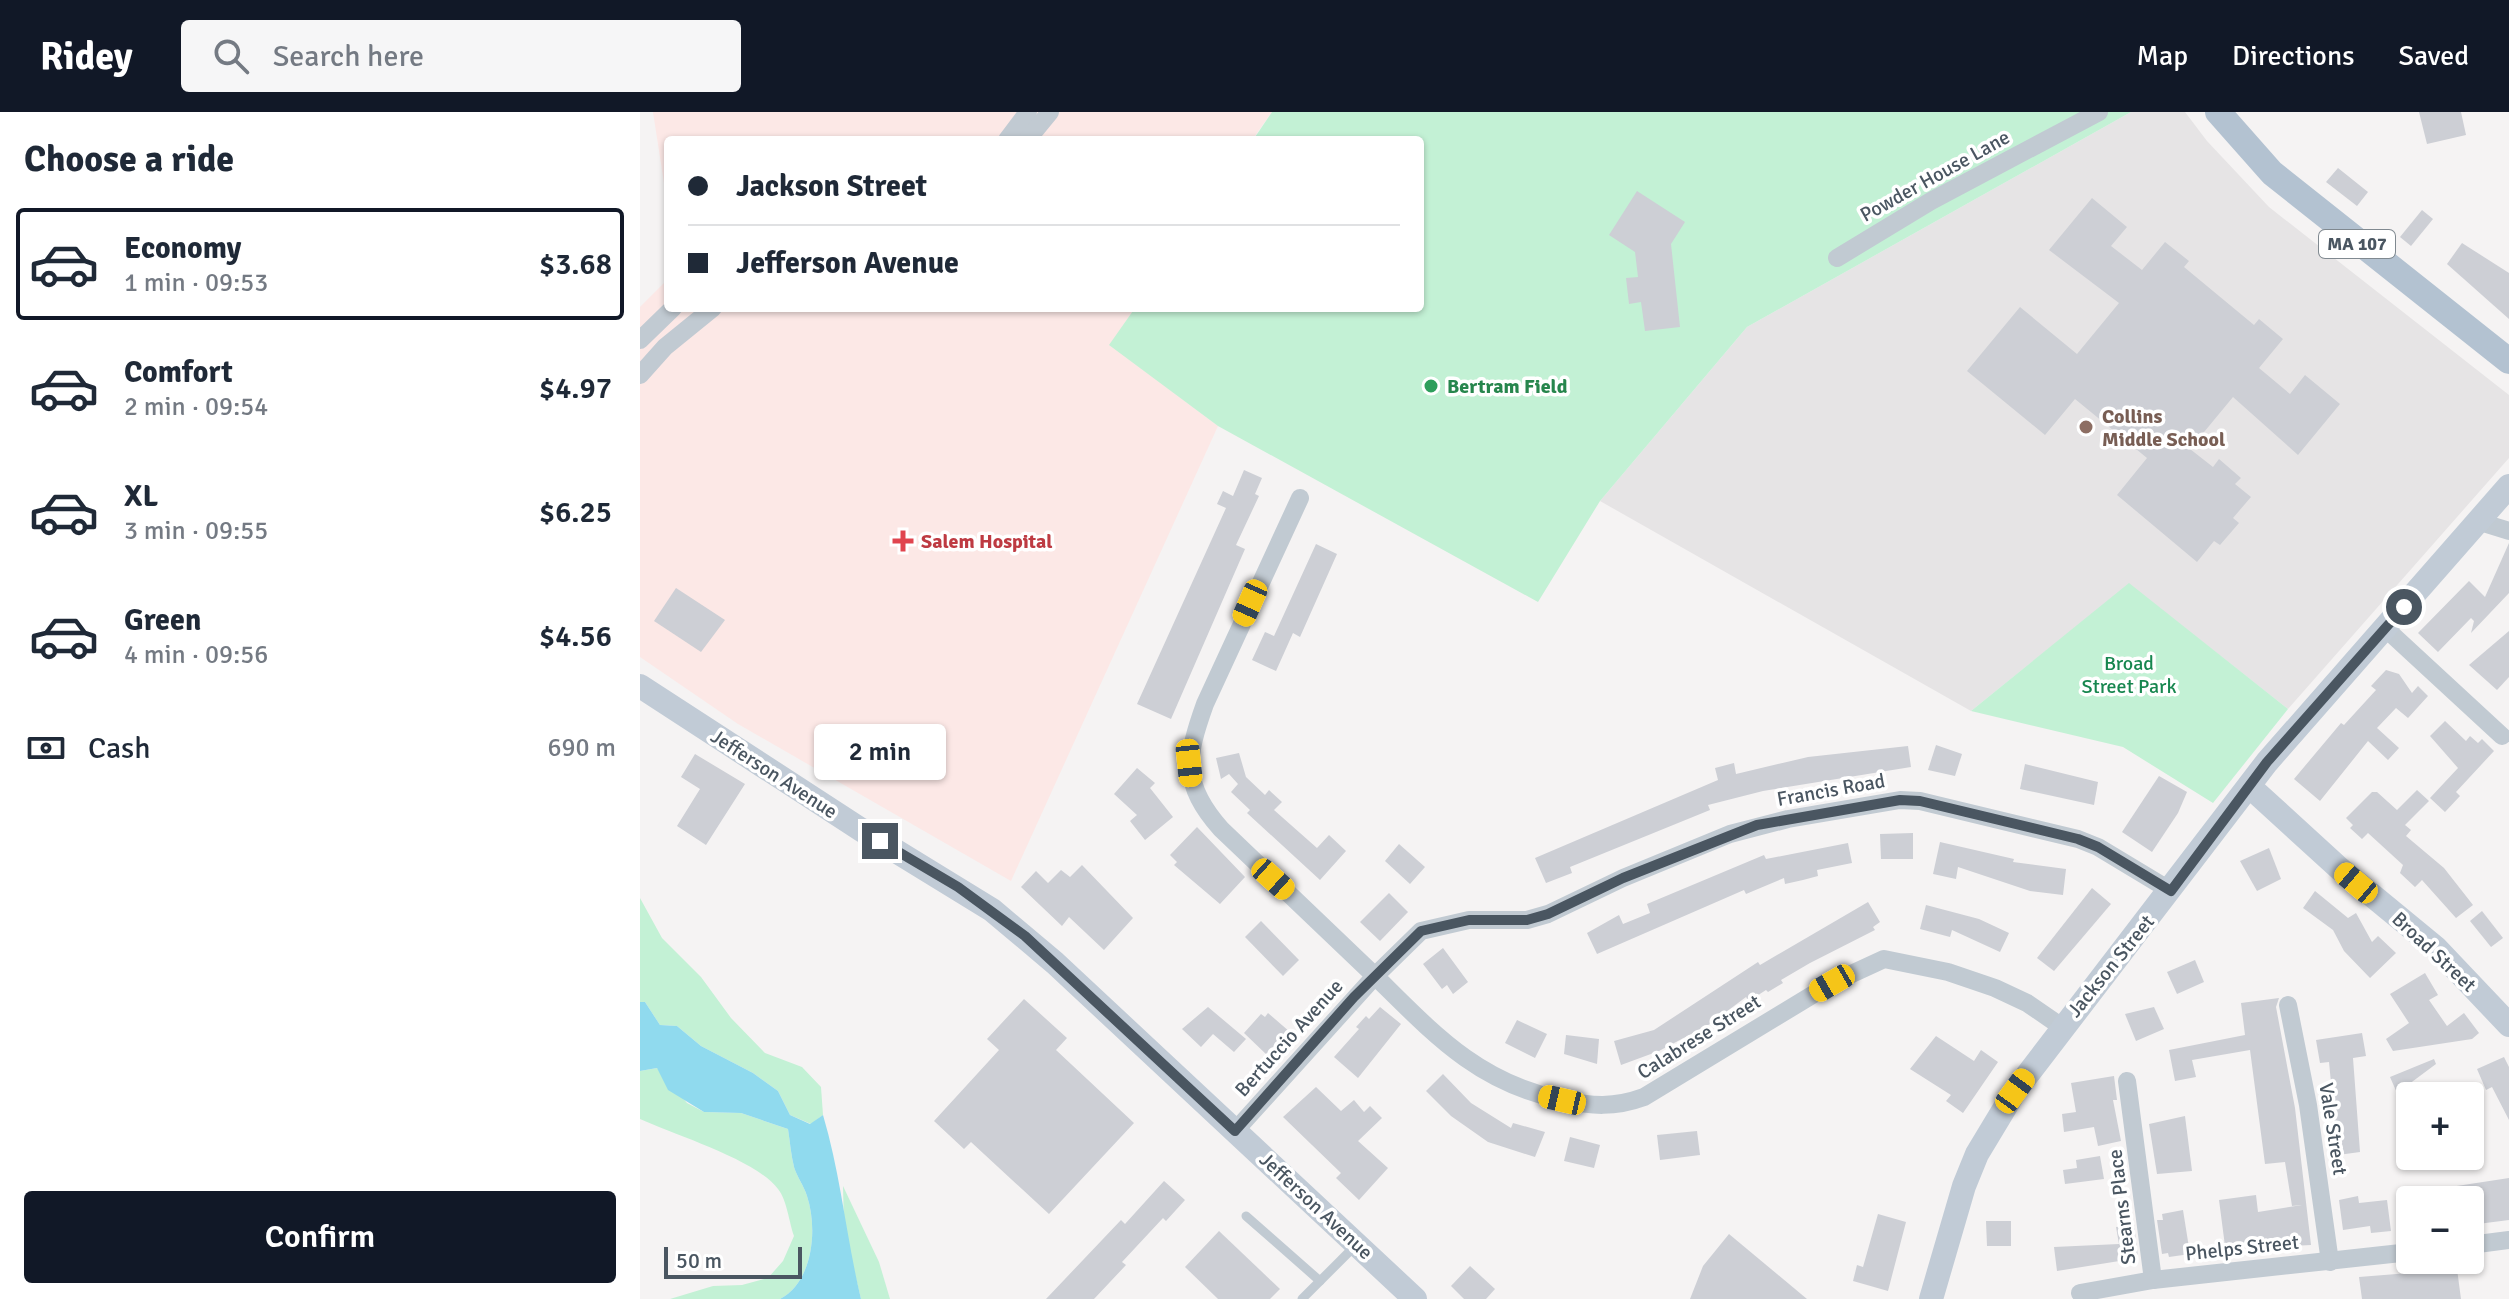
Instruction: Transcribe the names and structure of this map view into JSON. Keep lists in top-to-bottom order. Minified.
{"streets":{"main road":["MA 107","Jefferson Avenue","Broad Street","Jackson Street"],"street":["Powder House Lane","Francis Road","Calabrese Street","Bertuccio Avenue","Vale Street","Stearns Place","Phelps Street"]},"crossings":[["Jefferson Avenue","Bertuccio Avenue"],["Francis Road","Jackson Street"],["Francis Road","Calabrese Street"],["Francis Road","Bertuccio Avenue"],["Broad Street","Jackson Street"],["Jackson Street","Calabrese Street"],["Calabrese Street","Bertuccio Avenue"],["Vale Street","Phelps Street"],["Stearns Place","Phelps Street"]],"parks":["Broad Street Park"],"places":{"other":["Bertram Field","Collins Middle School"],"health":["Salem Hospital"]},"scale_bar":"50 m","page":{"header":"Ridey","search":"Search here","nav":["Map","Directions","Saved"],"heading":"Choose a ride","banner":["Jackson Street","Jefferson Avenue"],"list":[{"name":"Economy","note":"1 min · 09:53","value":"$3.68"},{"name":"Comfort","note":"2 min · 09:54","value":"$4.97"},{"name":"XL","note":"3 min · 09:55","value":"$6.25"},{"name":"Green","note":"4 min · 09:56","value":"$4.56"}],"pay":["Cash","690 m"],"bubble":"2 min","map_buttons":["+","−"],"buttons":"Confirm","scale":"50 m"}}
